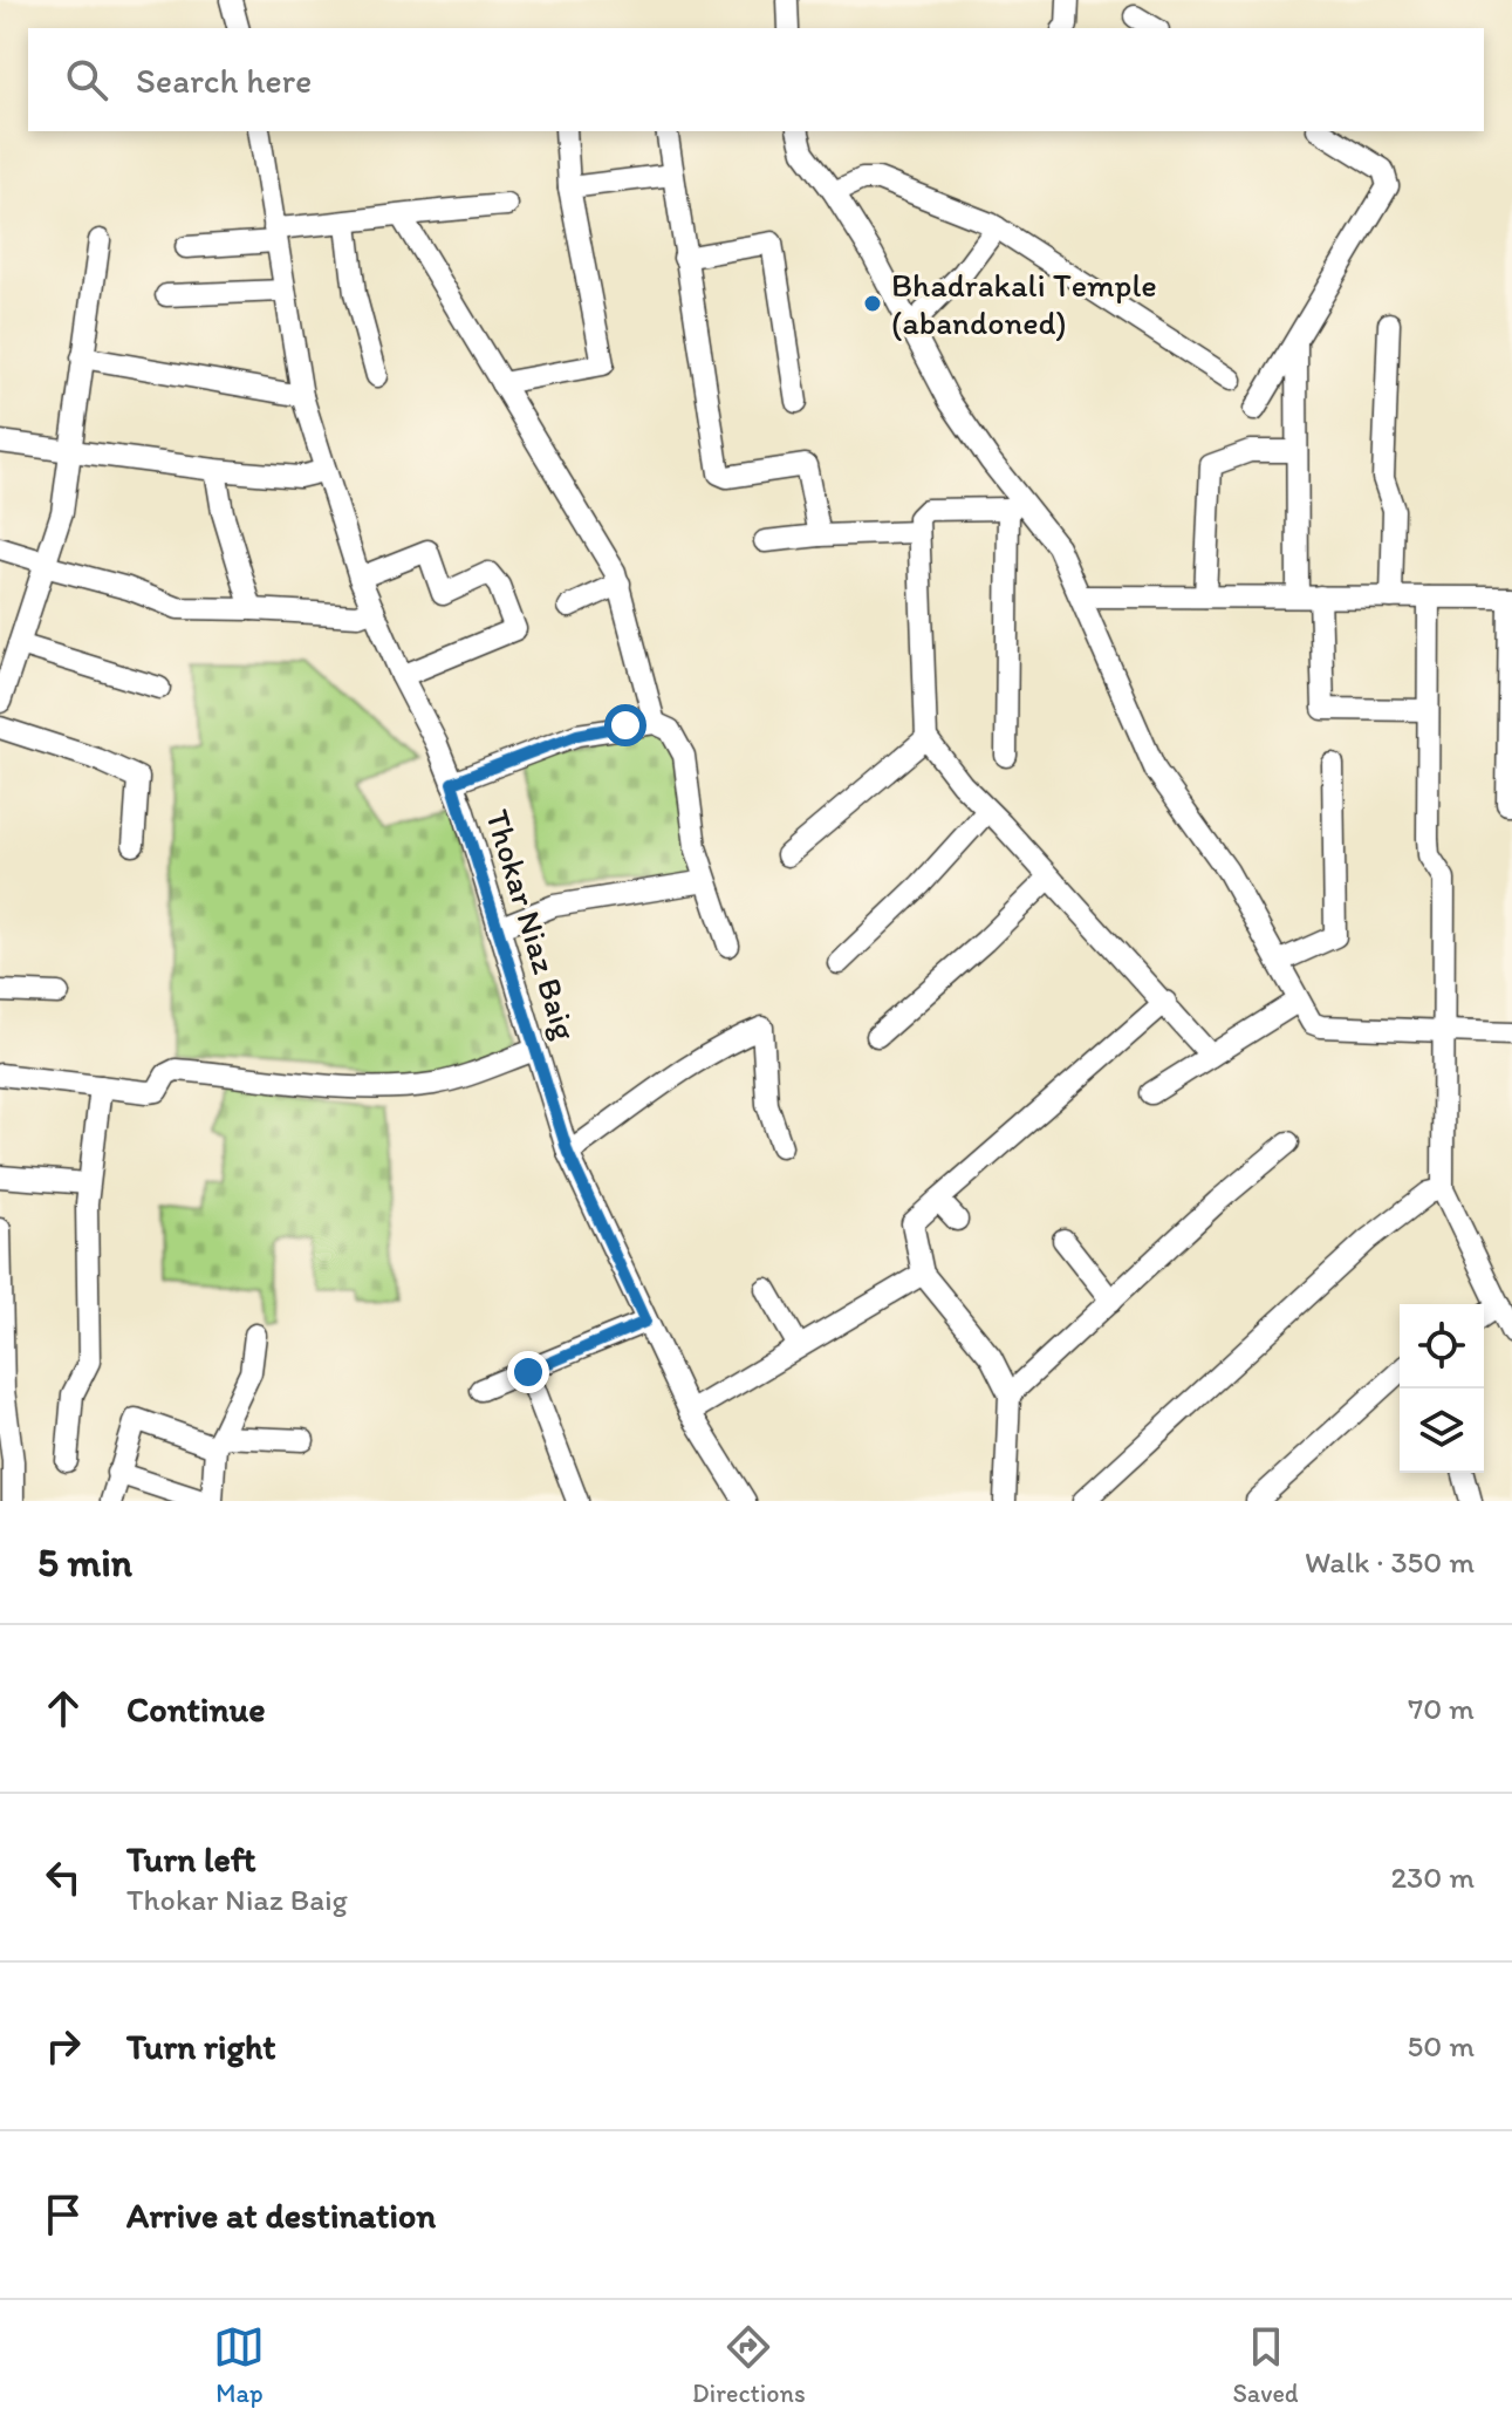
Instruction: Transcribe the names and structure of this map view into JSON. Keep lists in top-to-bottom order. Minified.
{"streets":{"street":["Thokar Niaz Baig"]},"places":["Bhadrakali Temple (abandoned)"],"page":{"search":"Search here","heading":["5 min","Walk · 350 m"],"list":[["Continue","70 m"],["Turn left","Thokar Niaz Baig","230 m"],["Turn right","50 m"],"Arrive at destination"],"nav":["Map","Directions","Saved"]}}
